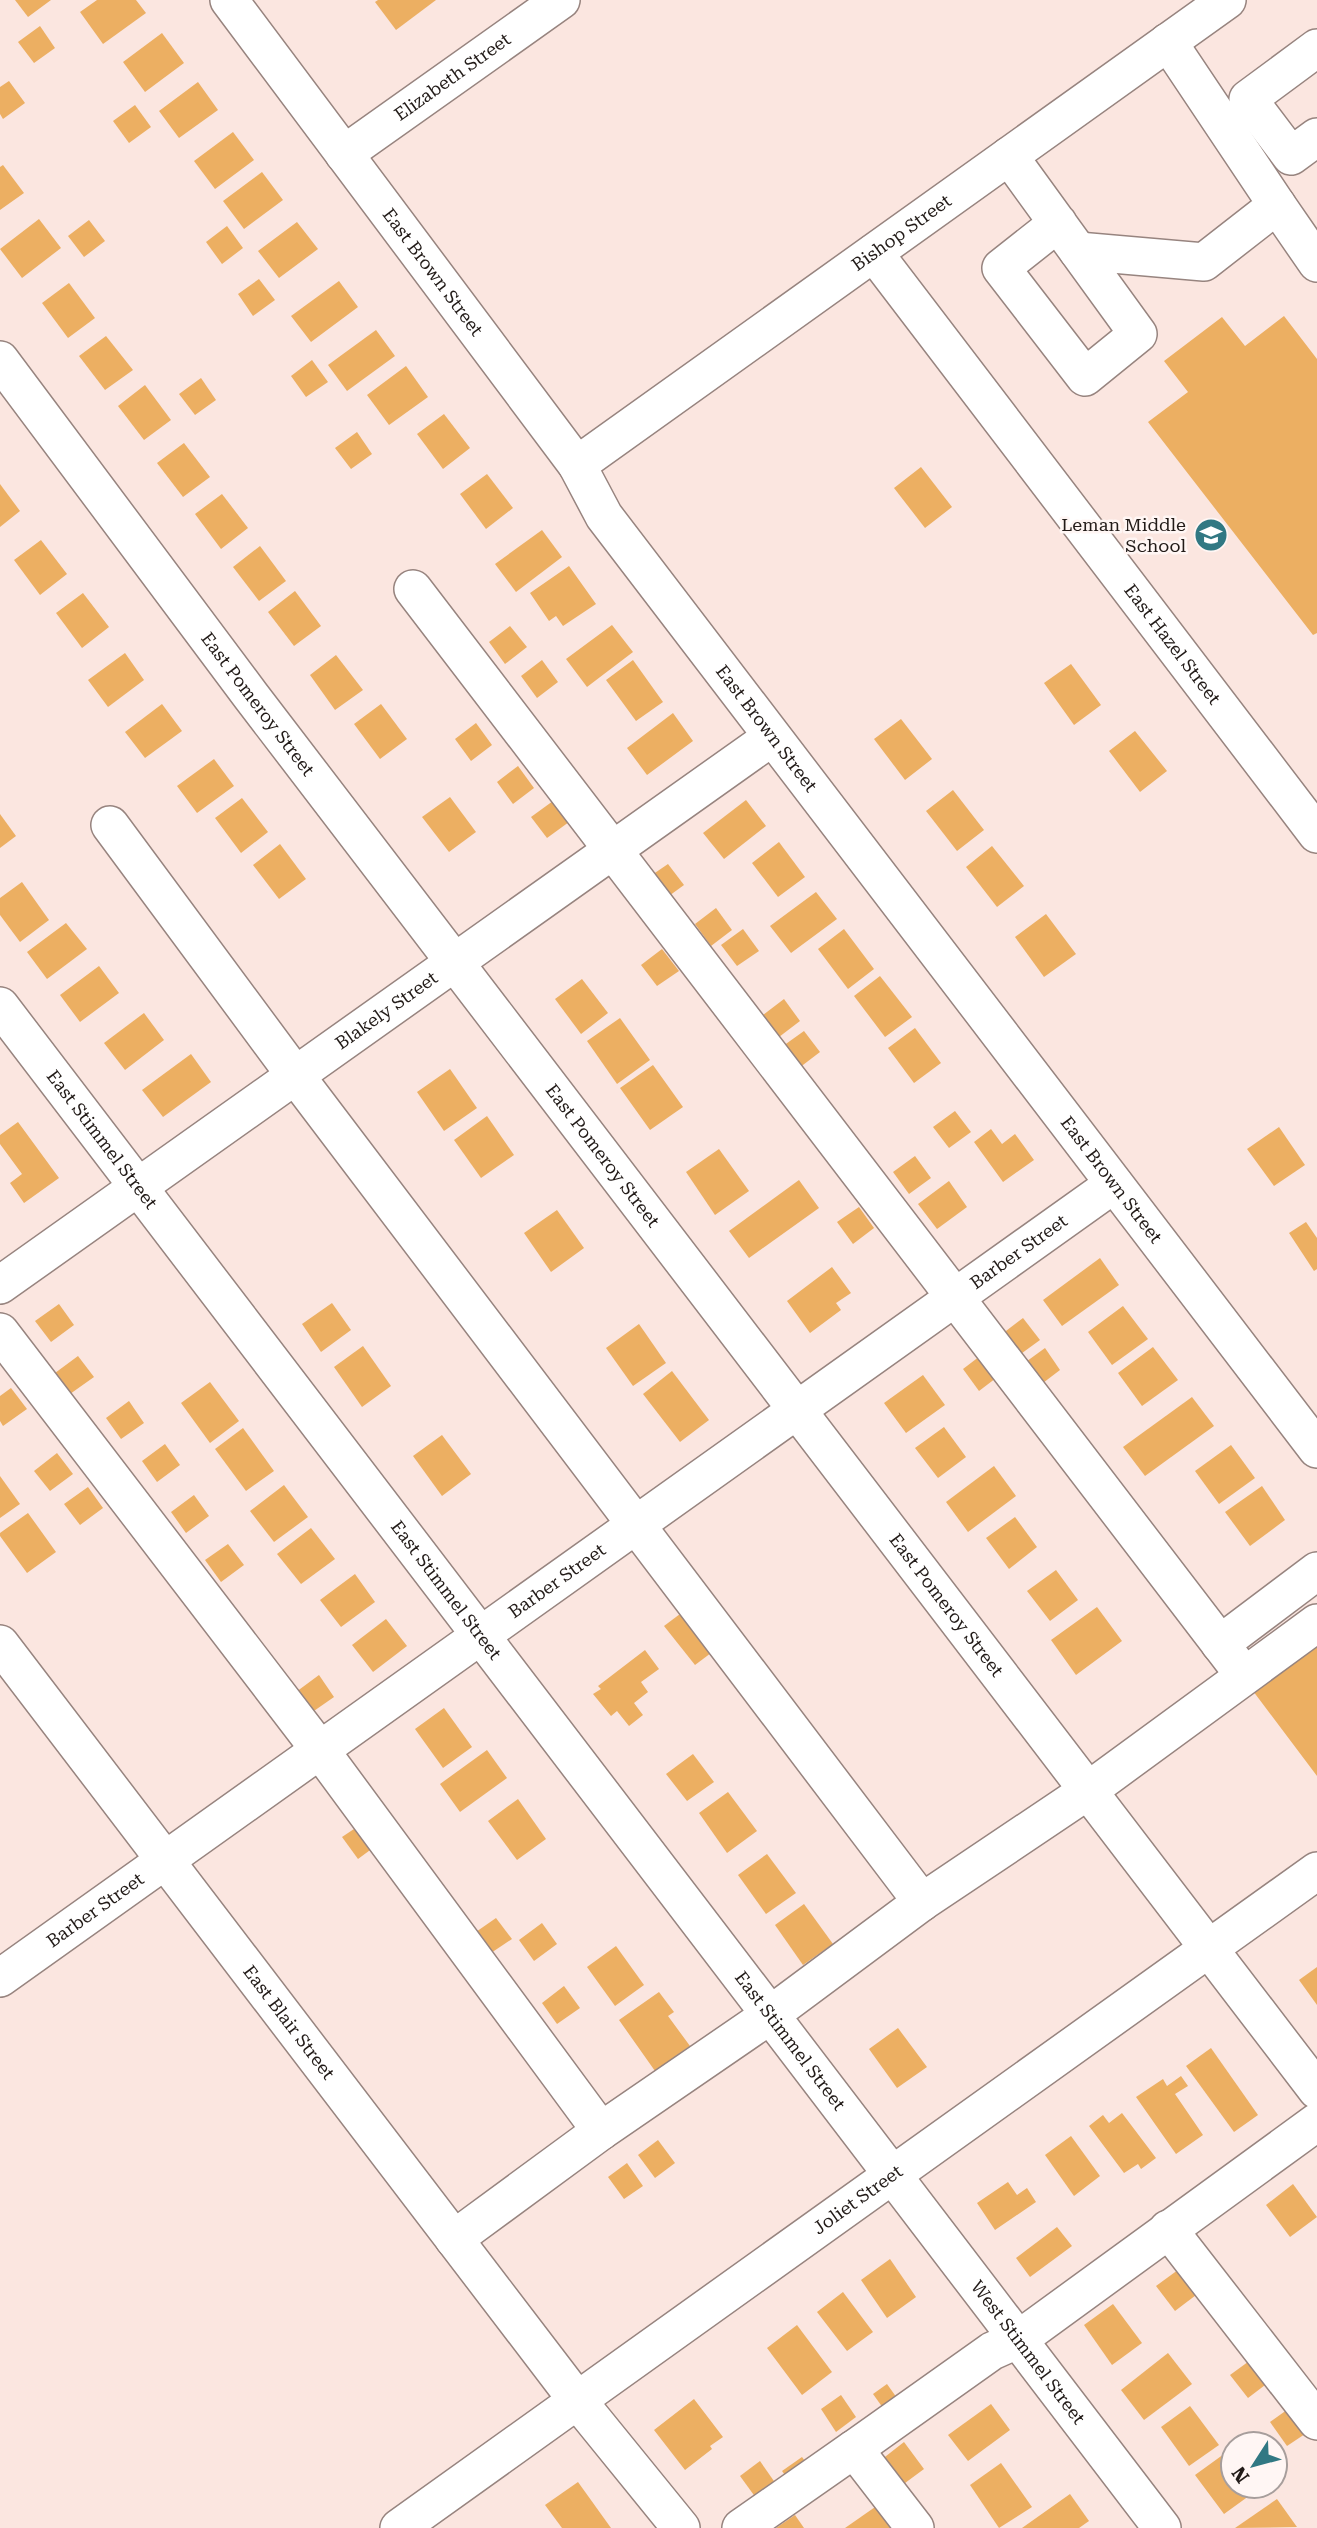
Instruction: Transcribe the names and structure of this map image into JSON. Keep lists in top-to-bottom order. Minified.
{"streets":{"street":["Elizabeth Street","Bishop Street","East Brown Street","East Hazel Street","East Pomeroy Street","Blakely Street","East Stimmel Street","Barber Street","East Blair Street","Joliet Street","West Stimmel Street"]},"crossings":[["Elizabeth Street","East Brown Street"],["Bishop Street","East Brown Street"],["Bishop Street","East Hazel Street"],["East Brown Street","Blakely Street"],["East Brown Street","Barber Street"],["East Pomeroy Street","Blakely Street"],["East Pomeroy Street","Barber Street"],["East Pomeroy Street","Joliet Street"],["Blakely Street","East Stimmel Street"],["East Stimmel Street","Barber Street"],["East Stimmel Street","Joliet Street"],["East Stimmel Street","West Stimmel Street"],["Barber Street","East Blair Street"],["East Blair Street","Joliet Street"],["Joliet Street","West Stimmel Street"]],"places":{"school or university":["Leman Middle School"]},"north":"bottom left"}
